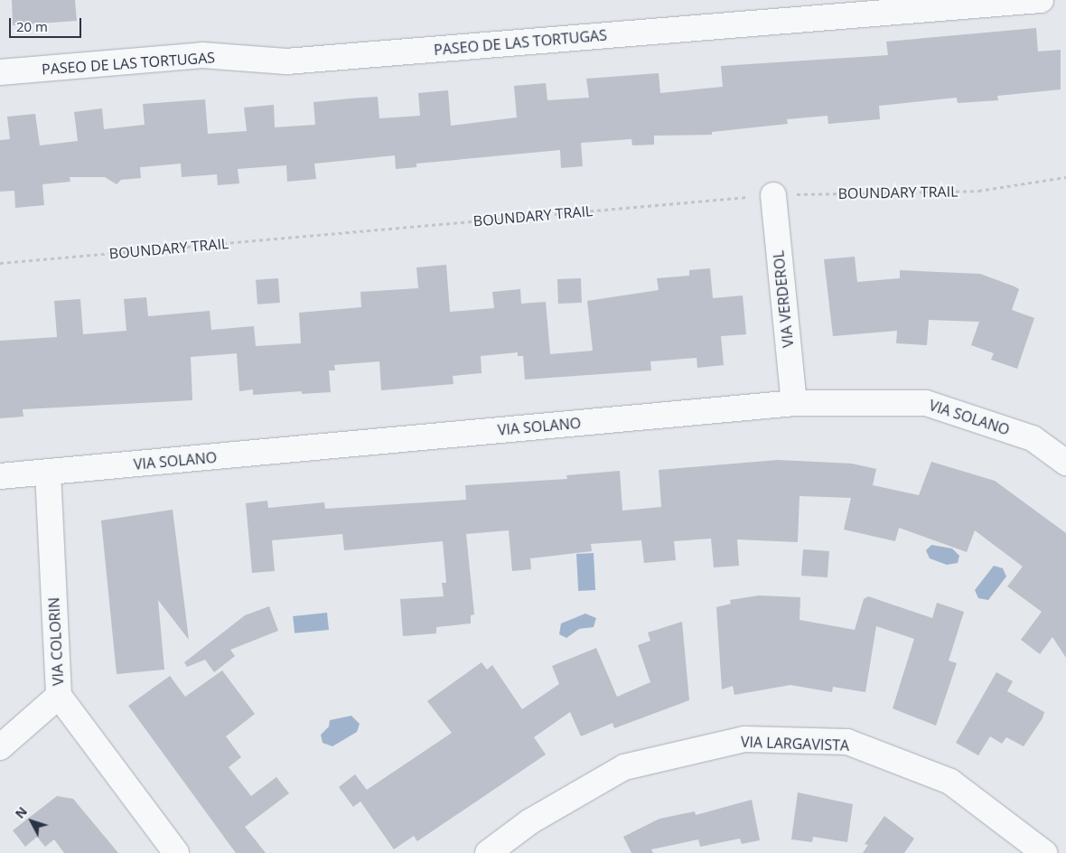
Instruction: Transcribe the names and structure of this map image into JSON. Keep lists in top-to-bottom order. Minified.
{"streets":{"street":["PASEO DE LAS TORTUGAS","VIA VERDEROL","VIA SOLANO","VIA COLORIN","VIA LARGAVISTA"],"path":["BOUNDARY TRAIL"]},"crossings":[["BOUNDARY TRAIL","VIA VERDEROL"],["VIA VERDEROL","VIA SOLANO"],["VIA SOLANO","VIA COLORIN"]],"scale_bar":"20 m","north":"top left"}
